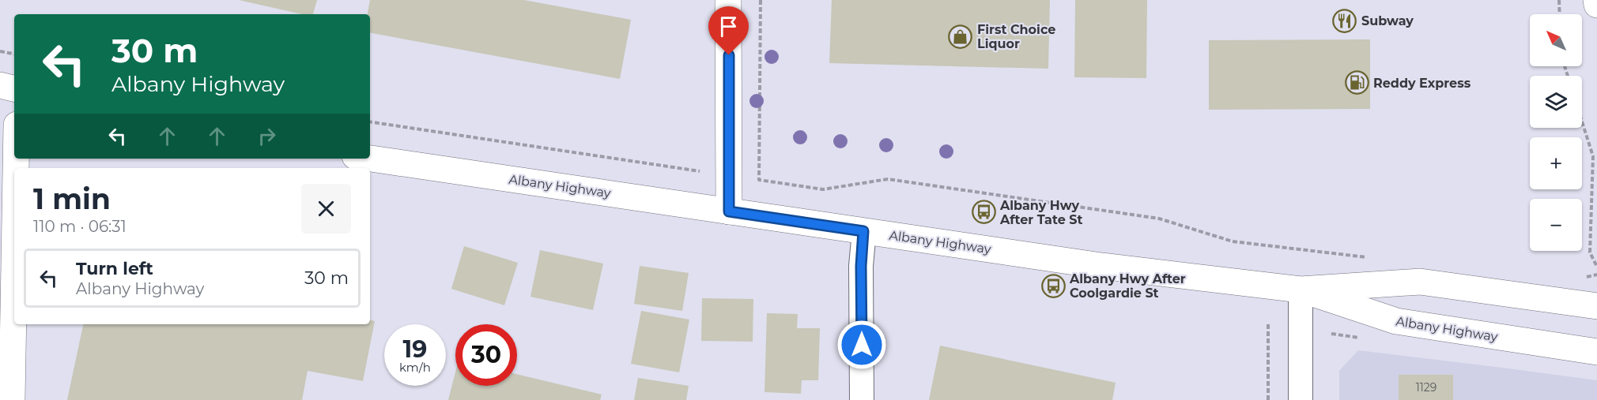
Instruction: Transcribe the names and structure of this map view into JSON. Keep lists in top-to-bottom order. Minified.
{"streets":{"main road":["Albany Highway"]},"places":{"restaurant":["Subway"],"shop":["First Choice Liquor"],"fuel station":["Reddy Express"],"bus stop":["Albany Hwy After Tate St","Albany Hwy After Coolgardie St"]},"house_numbers":["1129"],"north":"top left","page":{"map_buttons":["+","−"],"turn":["30 m","Albany Highway"],"heading":["1 min","110 m · 06:31"],"list":[{"name":"Turn left","note":"Albany Highway","value":"30 m"}],"speed":"19 km/h","limit":"30"}}
